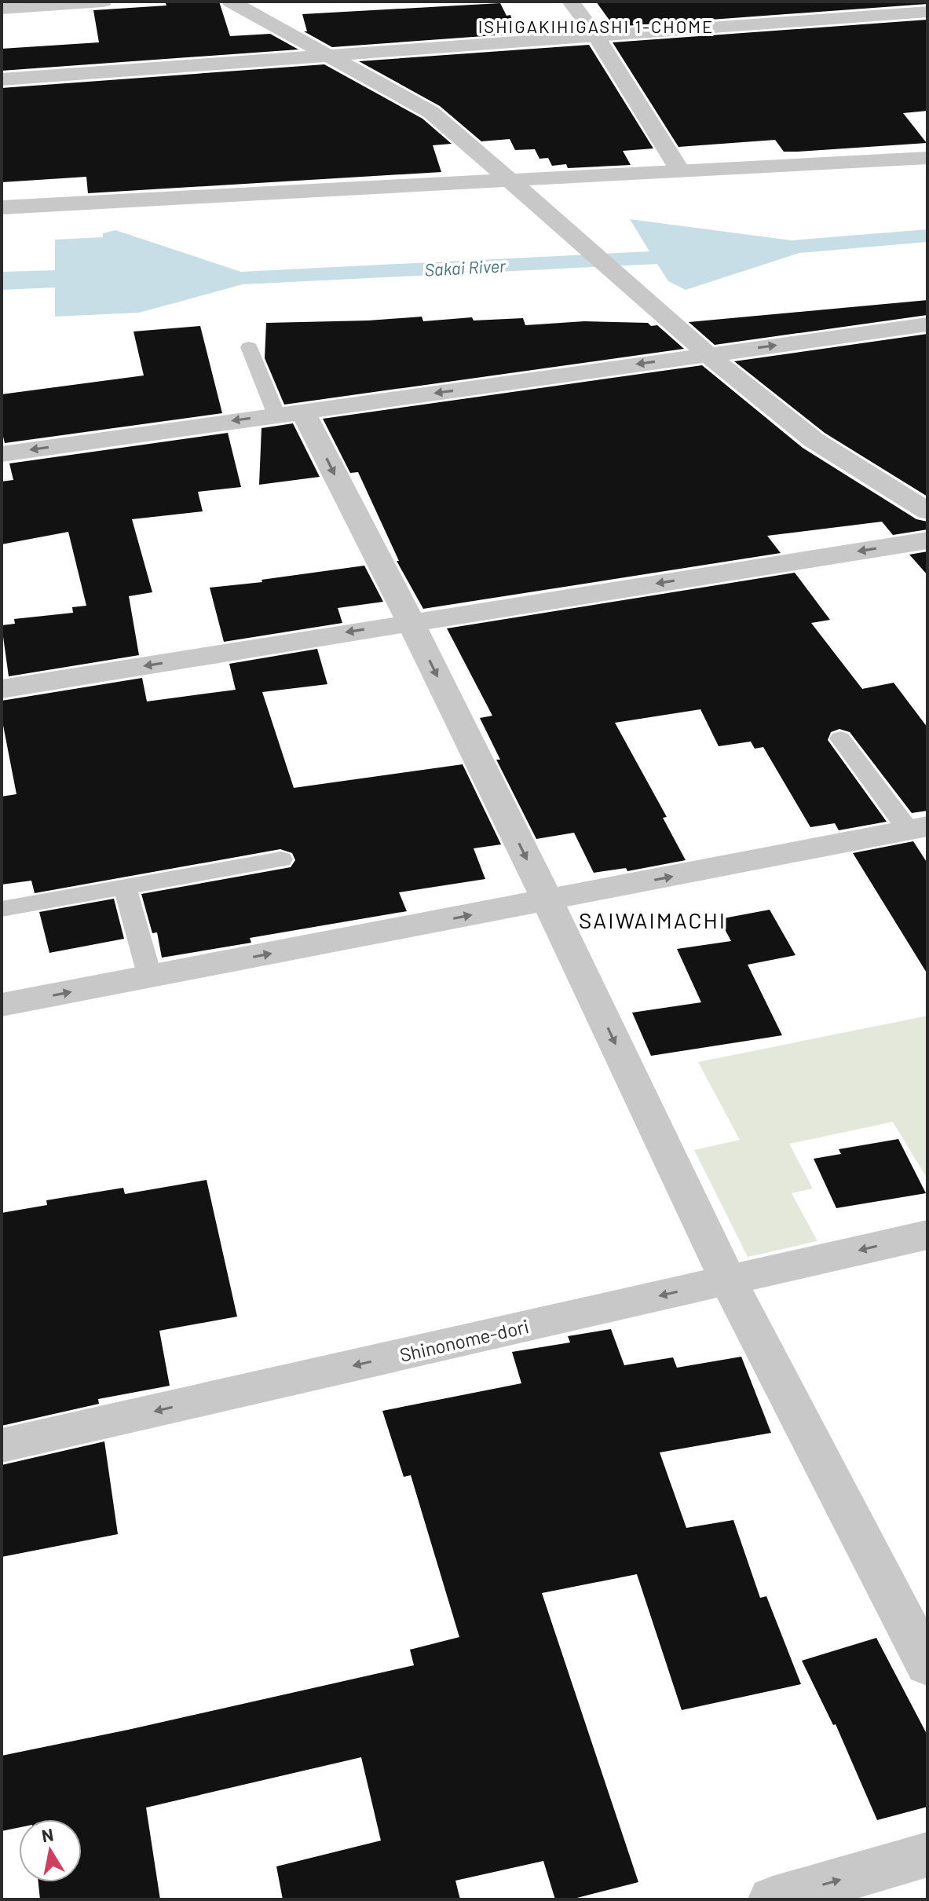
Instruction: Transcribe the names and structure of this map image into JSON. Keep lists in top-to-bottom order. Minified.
{"streets":{"street":["Shinonome-dori"]},"one_way":["Shinonome-dori"],"districts":["ISHIGAKIHIGASHI 1-CHOME","SAIWAIMACHI"],"water":["Sakai River"],"north":"top"}
